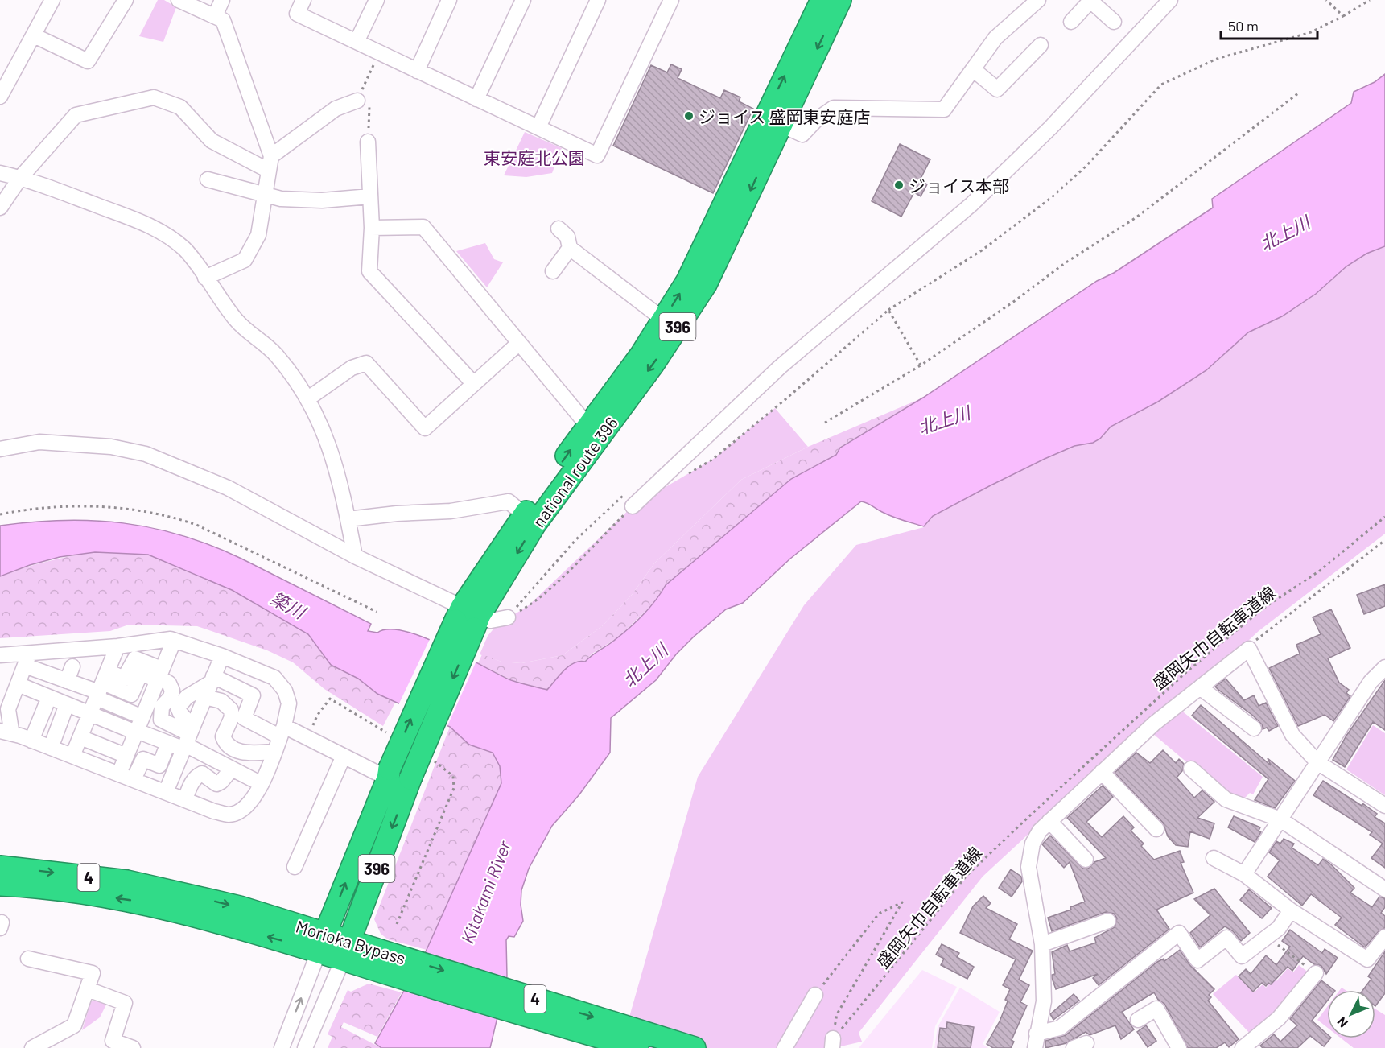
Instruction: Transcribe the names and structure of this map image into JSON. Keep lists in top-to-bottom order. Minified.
{"streets":{"highway":["396","national route 396","4","Morioka Bypass"],"path":["盛岡矢巾自転車道線"]},"crossings":[["national route 396","Morioka Bypass"]],"water":["北上川","簗川","Kitakami River"],"parks":["東安庭北公園"],"places":["ジョイス 盛岡東安庭店","ジョイス本部"],"scale_bar":"50 m","north":"bottom left"}
